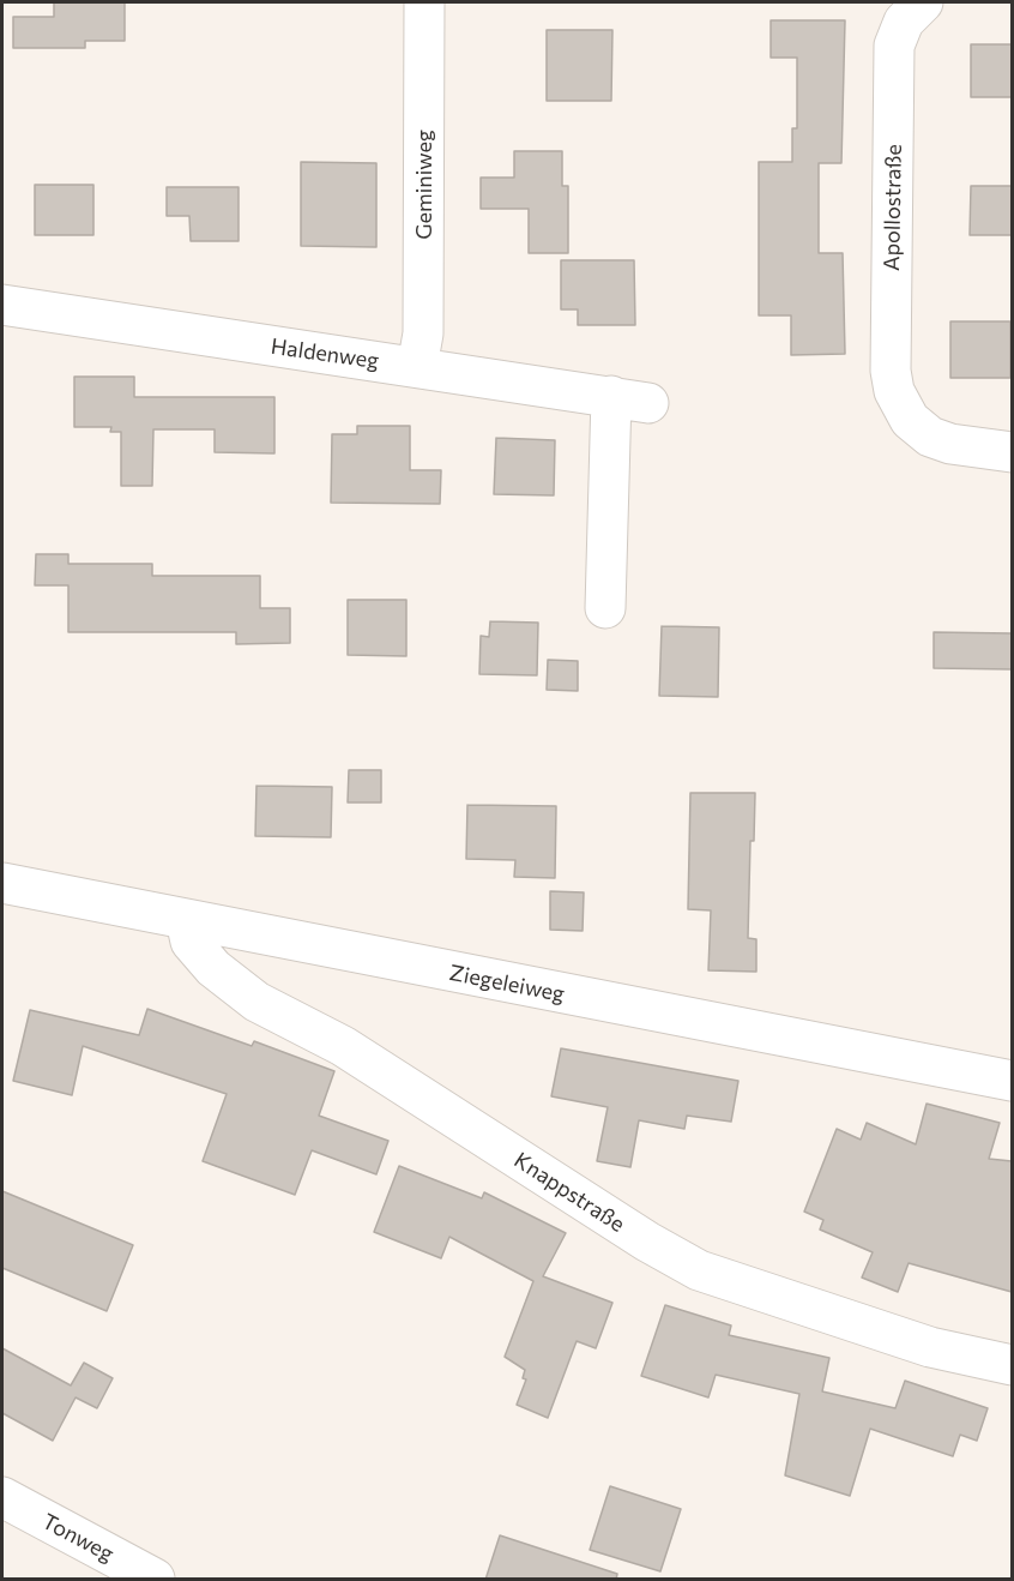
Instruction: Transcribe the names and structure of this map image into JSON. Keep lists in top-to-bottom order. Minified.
{"streets":{"street":["Geminiweg","Apollostraße","Haldenweg","Ziegeleiweg","Knappstraße","Tonweg"]},"crossings":[["Geminiweg","Haldenweg"],["Ziegeleiweg","Knappstraße"]]}
